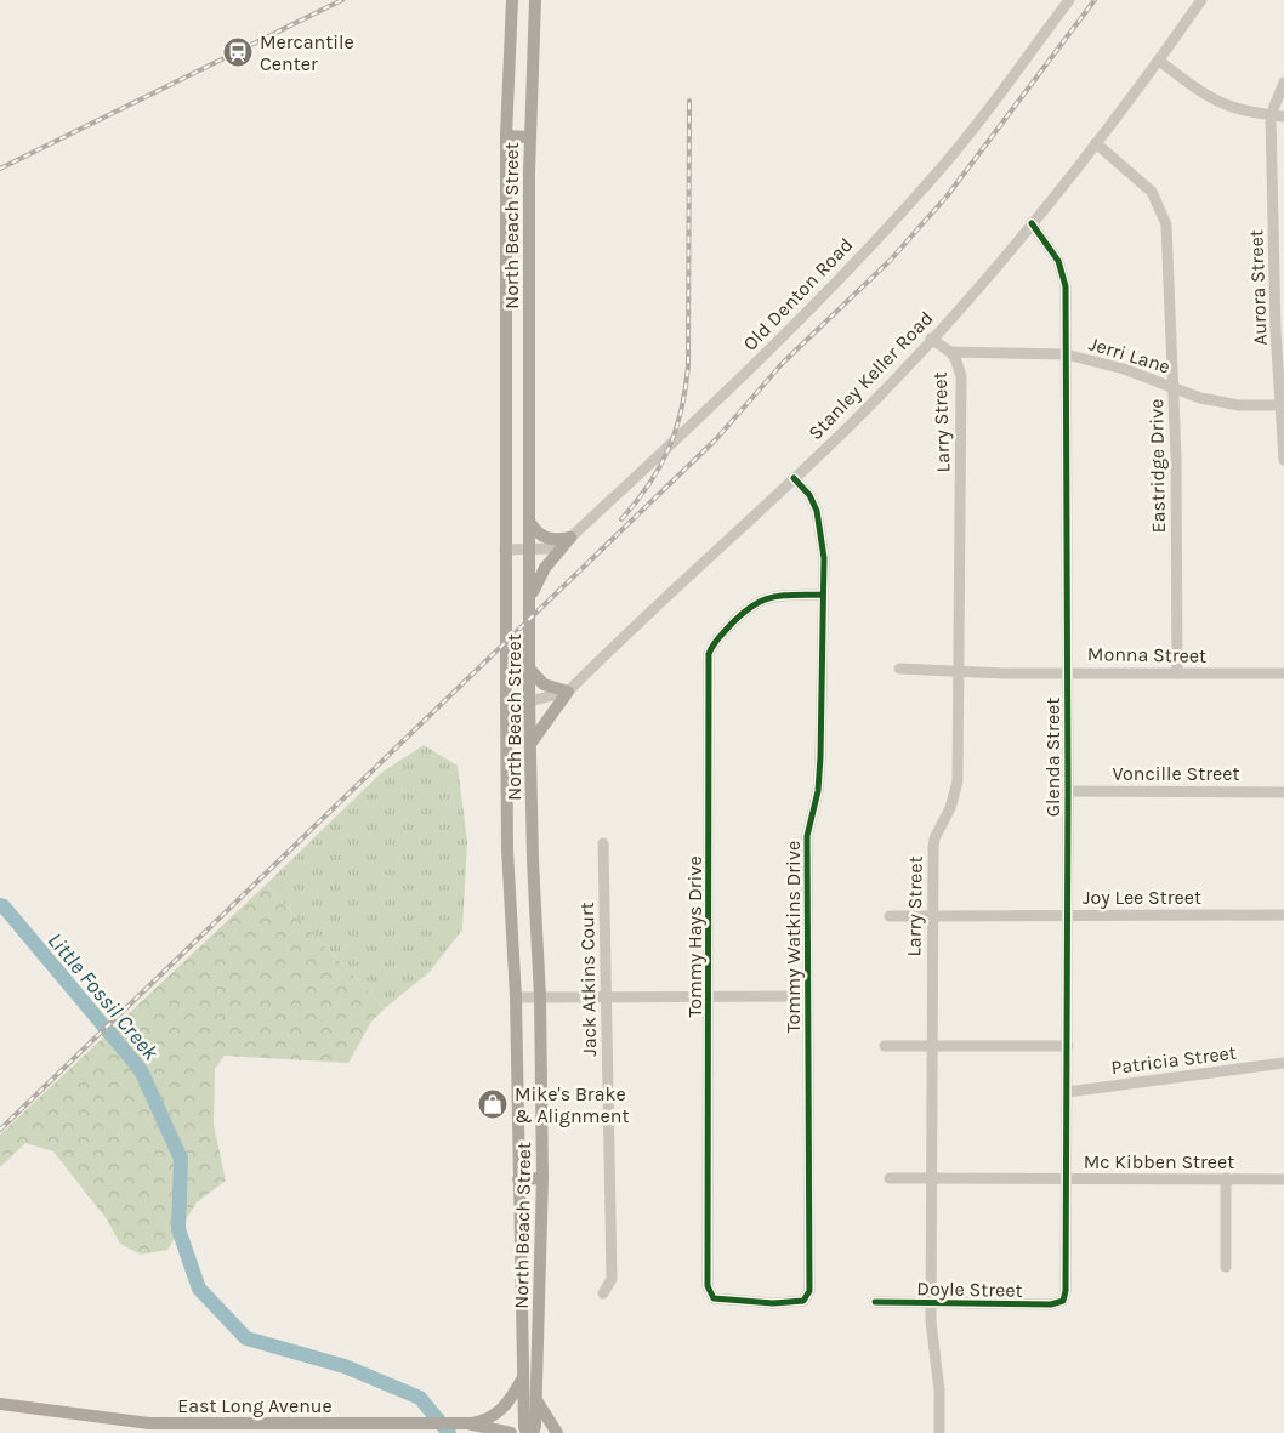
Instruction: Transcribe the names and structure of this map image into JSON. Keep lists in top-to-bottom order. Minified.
{"streets":{"main road":["North Beach Street","East Long Avenue"],"street":["Aurora Street","Old Denton Road","Jerri Lane","Stanley Keller Road","Larry Street","Eastridge Drive","Monna Street","Glenda Street","Voncille Street","Joy Lee Street","Tommy Hays Drive","Tommy Watkins Drive","Jack Atkins Court","Patricia Street","Mc Kibben Street","Doyle Street"]},"crossings":[["North Beach Street","Old Denton Road"],["North Beach Street","Stanley Keller Road"],["Aurora Street","Jerri Lane"],["Jerri Lane","Larry Street"],["Jerri Lane","Eastridge Drive"],["Jerri Lane","Glenda Street"],["Stanley Keller Road","Eastridge Drive"],["Stanley Keller Road","Glenda Street"],["Stanley Keller Road","Tommy Watkins Drive"],["Larry Street","Monna Street"],["Larry Street","Joy Lee Street"],["Larry Street","Mc Kibben Street"],["Larry Street","Doyle Street"],["Eastridge Drive","Monna Street"],["Monna Street","Glenda Street"],["Glenda Street","Voncille Street"],["Glenda Street","Joy Lee Street"],["Glenda Street","Patricia Street"],["Glenda Street","Mc Kibben Street"],["Glenda Street","Doyle Street"],["Tommy Hays Drive","Tommy Watkins Drive"]],"water":["Little Fossil Creek"],"places":{"station":["Mercantile Center"],"shop":["Mike's Brake & Alignment"]}}
